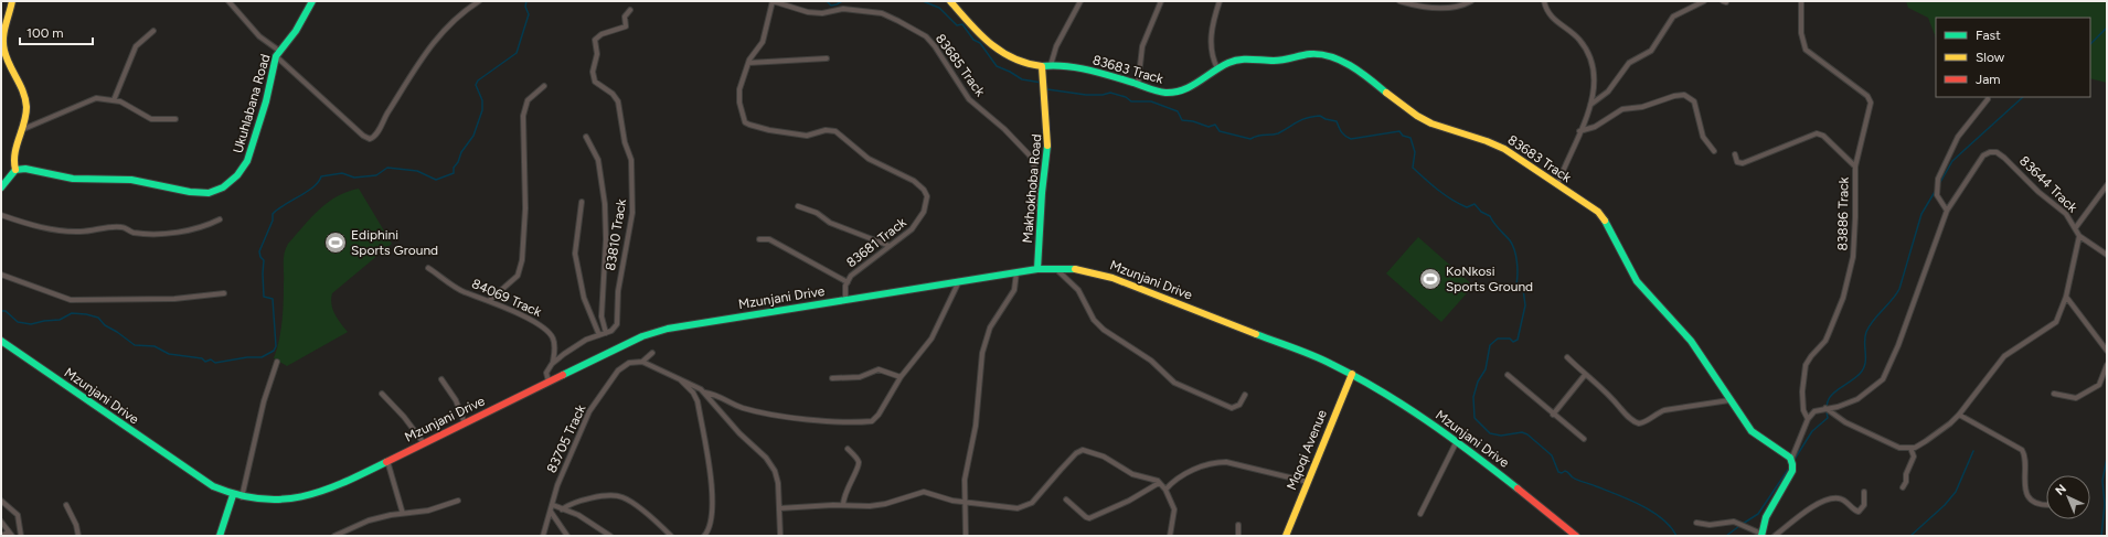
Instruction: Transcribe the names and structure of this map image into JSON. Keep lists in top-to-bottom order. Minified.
{"streets":{"street":["83685 Track","83683 Track","Ukuhlabana Road","83644 Track","Makhokhoba Road","83886 Track","83810 Track","83681 Track","Mzunjani Drive","84069 Track","83705 Track","Mqoqi Avenue"]},"crossings":[["83685 Track","Makhokhoba Road"],["83685 Track","83681 Track"],["83683 Track","Makhokhoba Road"],["83644 Track","83886 Track"],["Makhokhoba Road","Mzunjani Drive"],["83681 Track","Mzunjani Drive"],["Mzunjani Drive","Mqoqi Avenue"]],"places":{"sports":["Ediphini Sports Ground","KoNkosi Sports Ground"]},"legend":["Fast","Slow","Jam"],"scale_bar":"100 m","north":"top left"}
